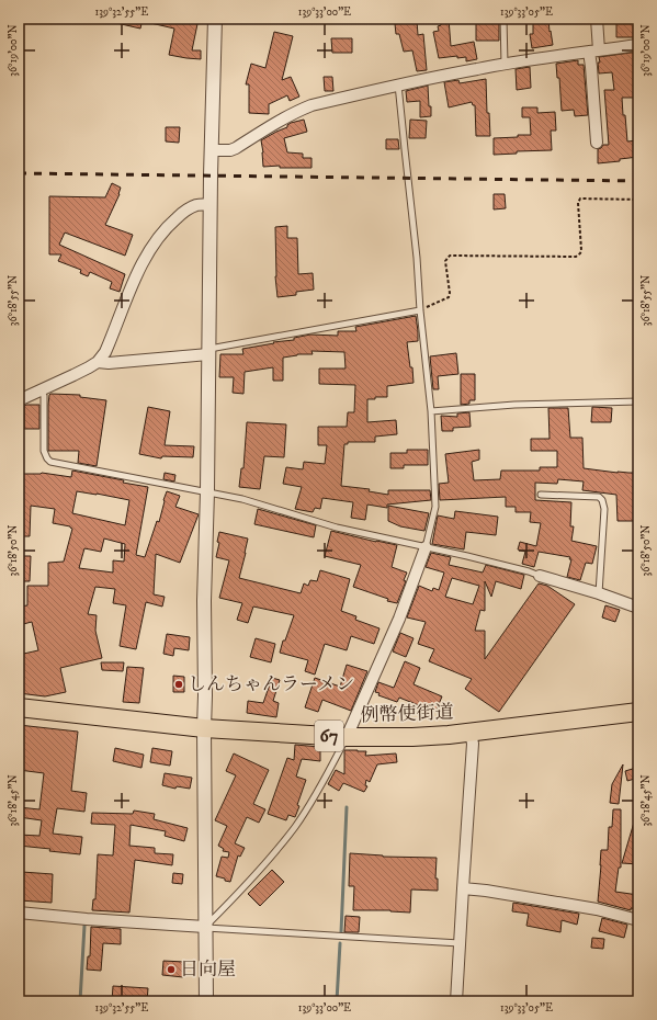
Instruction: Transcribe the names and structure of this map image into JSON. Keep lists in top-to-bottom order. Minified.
{"streets":{"main road":["例幣使街道","67"]},"places":["しんちゃんラーメン","日向屋"],"coordinates":["139°32'55\"E","139°33'00\"E","139°33'05\"E","36°19'00\"N","36°18'55\"N","36°18'50\"N","36°18'45\"N"]}
